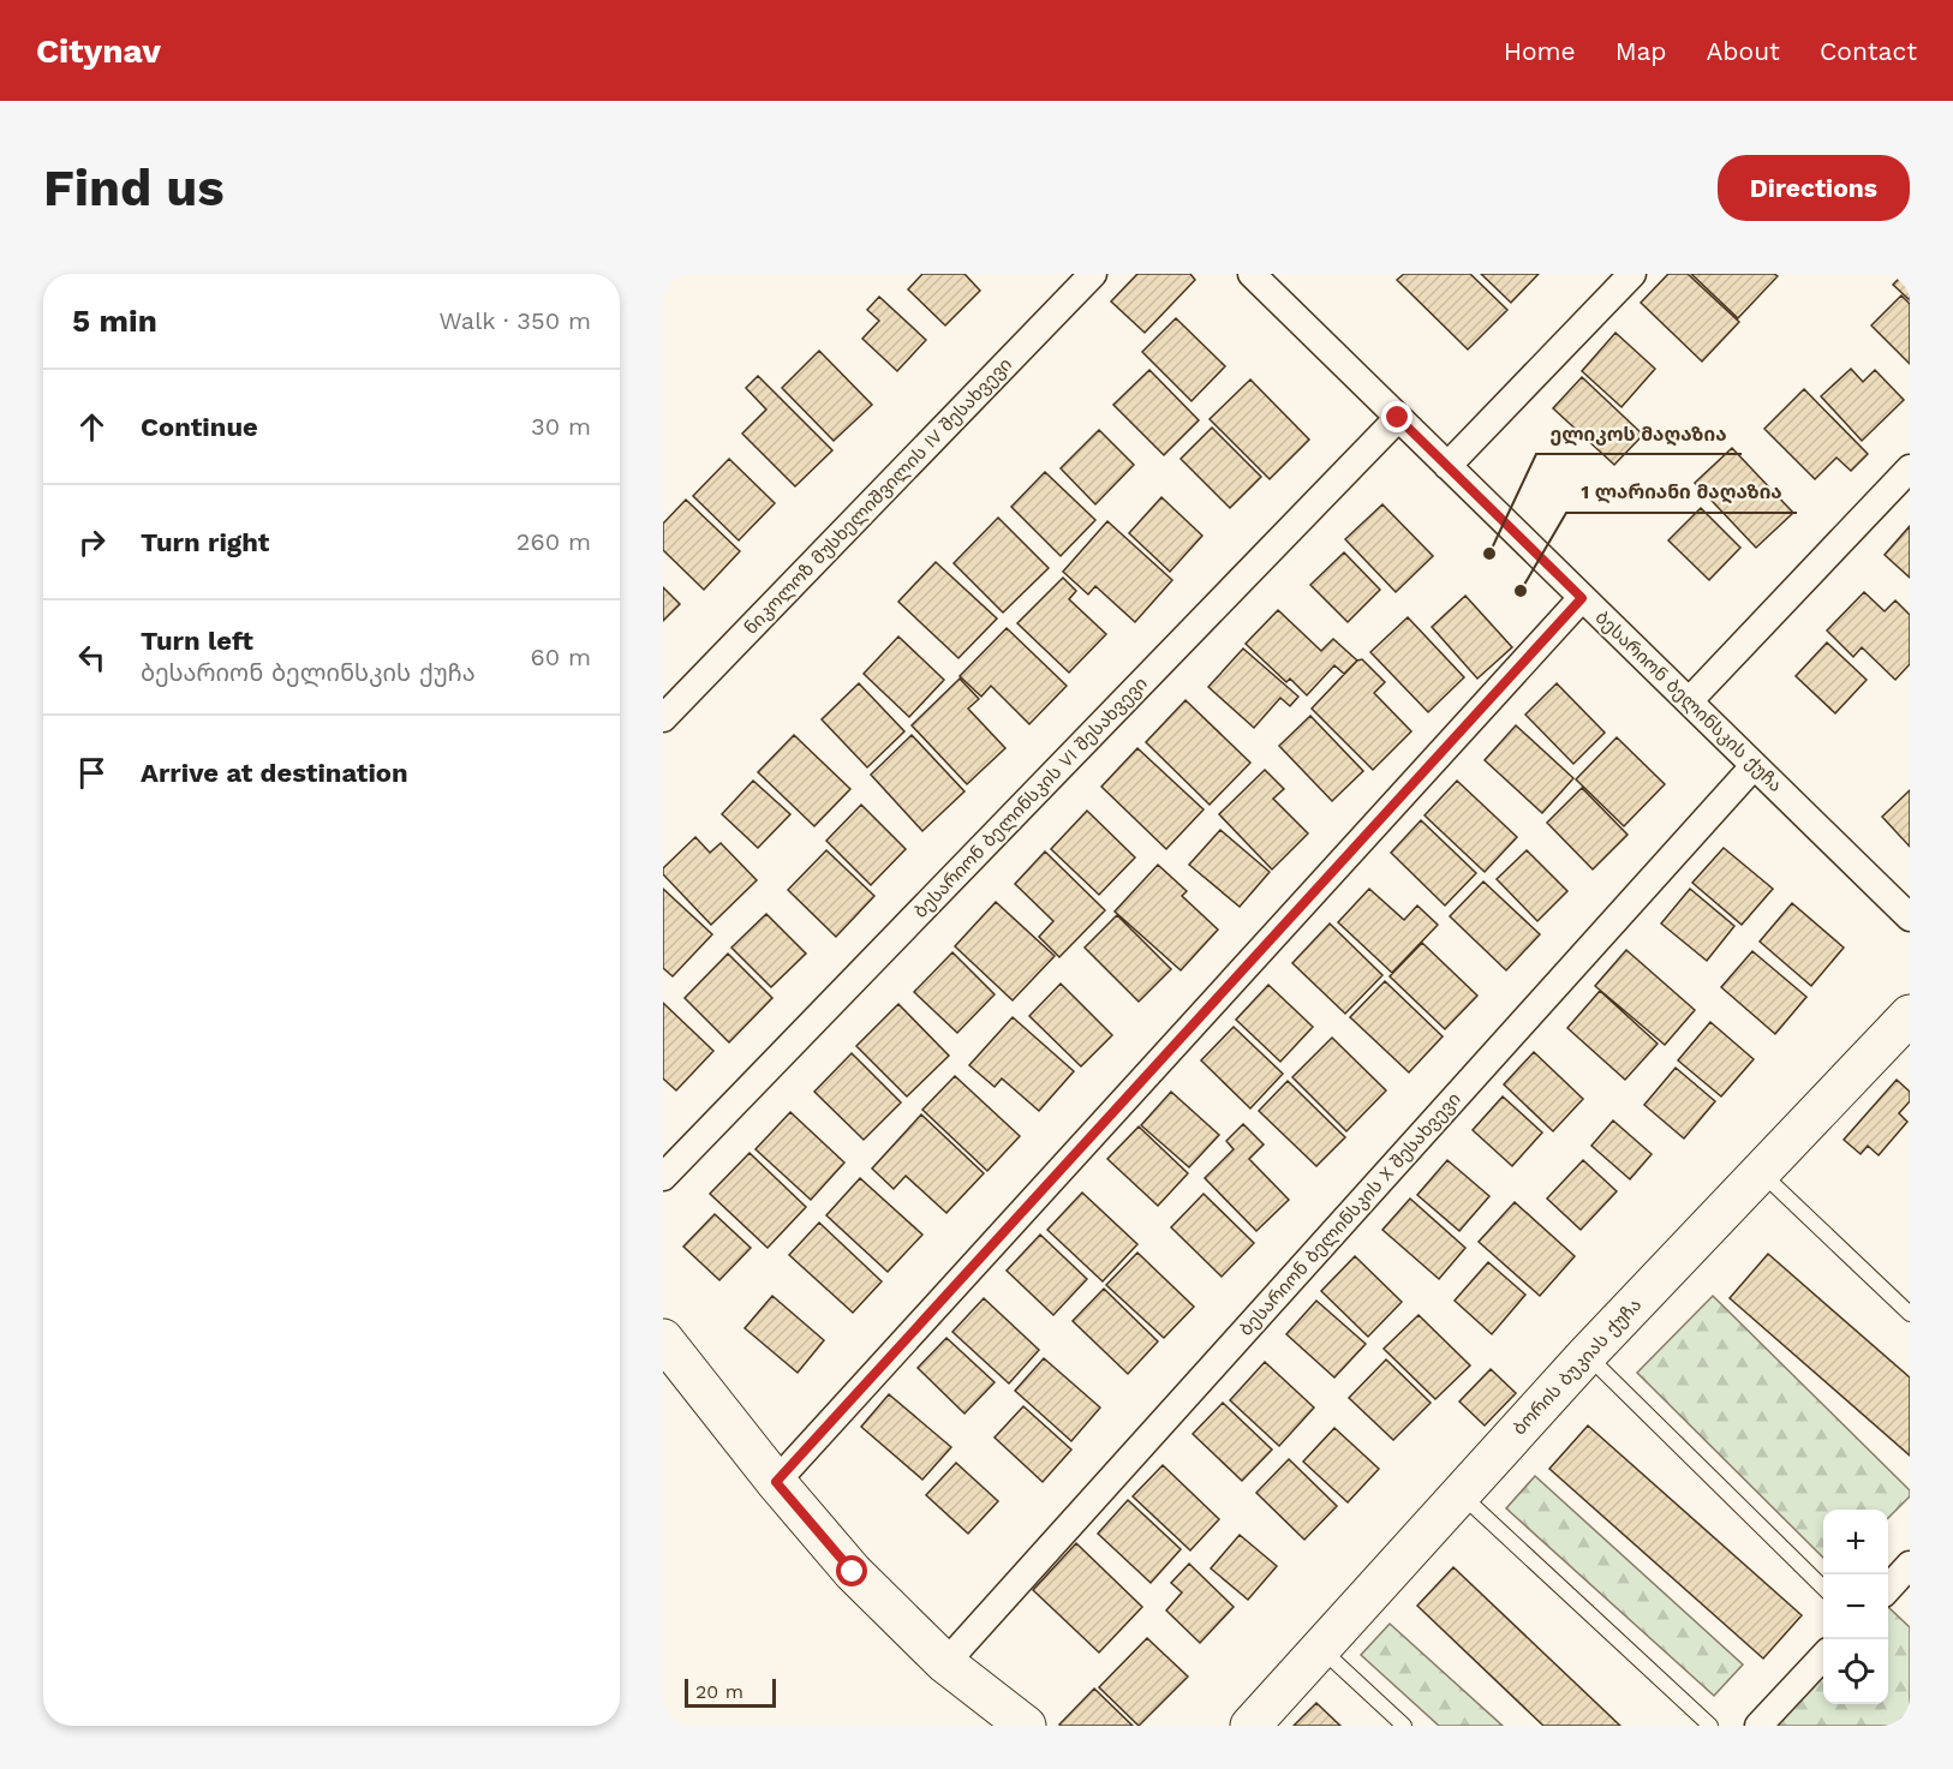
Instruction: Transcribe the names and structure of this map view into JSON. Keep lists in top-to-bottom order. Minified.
{"streets":{"street":["ნიკოლოზ მუსხელიშვილის IV შესახვევი","ბესარიონ ბელინსკის ქუჩა","ბესარიონ ბელინსკის VI შესახვევი","ბესარიონ ბელინსკის X შესახვევი","ბორის ბუკიას ქუჩა"]},"crossings":[["ბესარიონ ბელინსკის ქუჩა","ბესარიონ ბელინსკის VI შესახვევი"],["ბესარიონ ბელინსკის ქუჩა","ბესარიონ ბელინსკის X შესახვევი"]],"places":["ელიკოს მაღაზია","1 ლარიანი მაღაზია"],"scale_bar":"20 m","page":{"header":"Citynav","nav":["Home","Map","About","Contact"],"buttons":"Directions","title":"Find us","heading":["5 min","Walk · 350 m"],"list":[["Continue","30 m"],["Turn right","260 m"],["Turn left","ბესარიონ ბელინსკის ქუჩა","60 m"],"Arrive at destination"],"map_buttons":["+","−"],"scale":"20 m"}}
